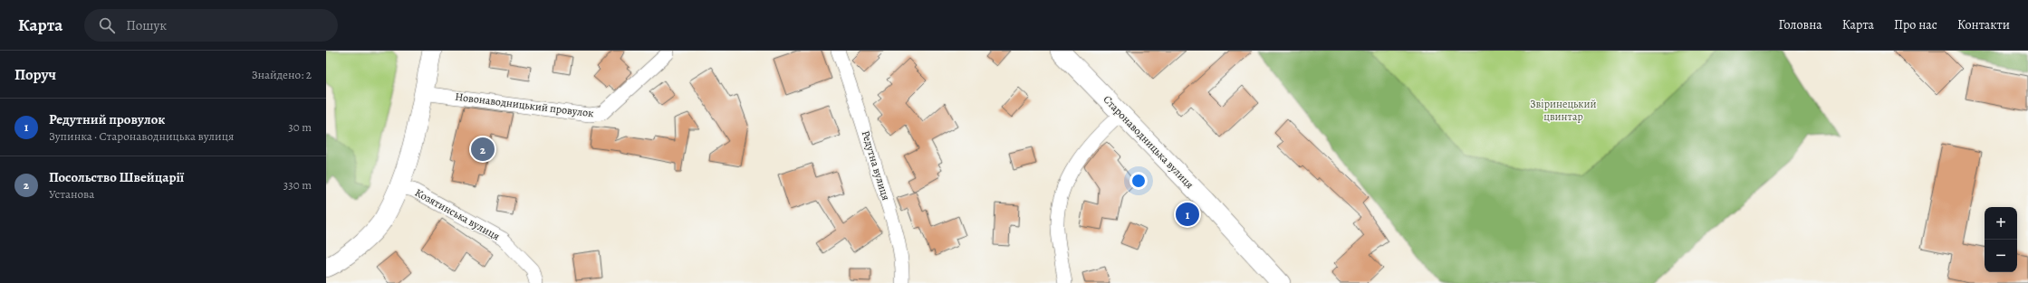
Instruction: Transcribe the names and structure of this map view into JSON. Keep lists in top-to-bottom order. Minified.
{"streets":{"main road":["Старонаводницька вулиця"],"street":["Новонаводницький провулок","Редутна вулиця","Козятинська вулиця"]},"parks":["Звіринецький цвинтар"],"page":{"header":"Карта","search":"Пошук","nav":["Головна","Карта","Про нас","Контакти"],"heading":["Поруч","Знайдено: 2"],"list":[{"mark":"1","name":"Редутний провулок","note":"Зупинка · Старонаводницька вулиця","value":"30 m"},{"mark":"2","name":"Посольство Швейцарії","note":"Установа","value":"330 m"}],"pins":["2","1"],"map_buttons":["+","−"]}}
